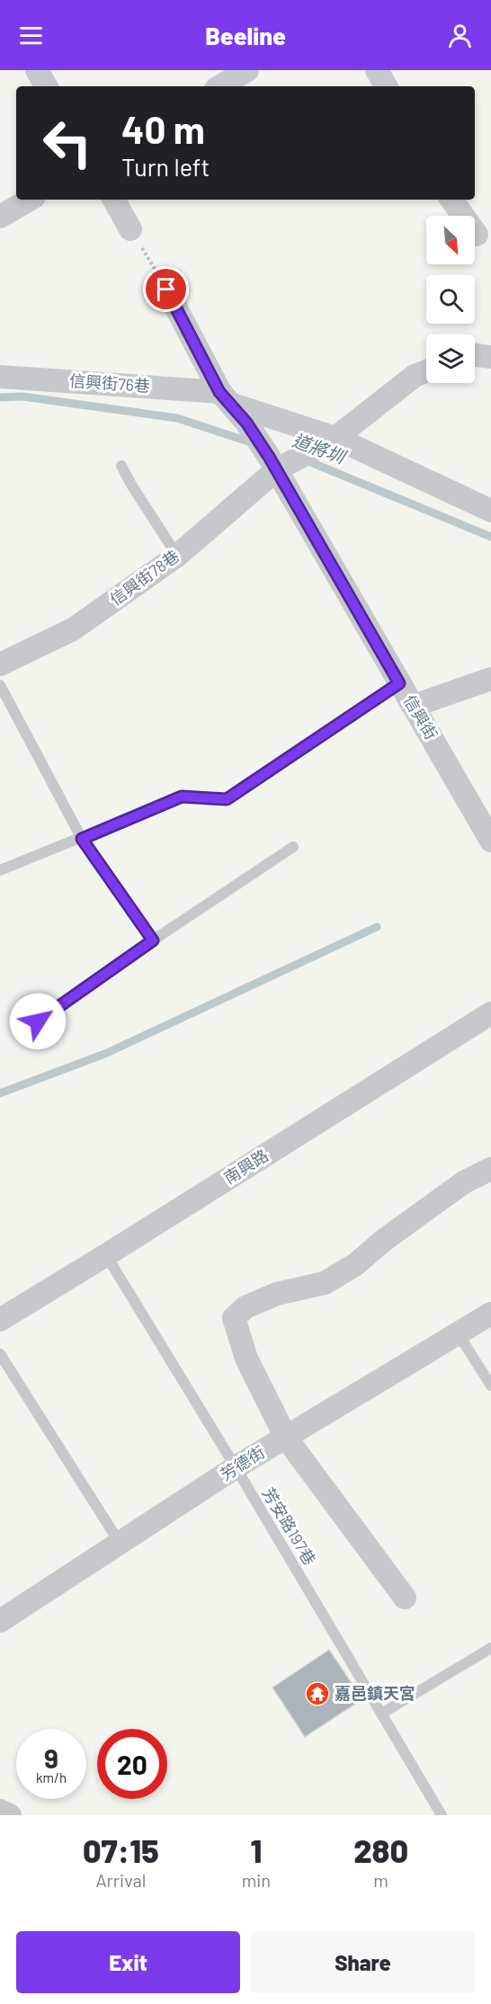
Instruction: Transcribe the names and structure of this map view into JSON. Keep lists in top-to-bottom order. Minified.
{"streets":{"street":["信興街76巷","信興街78巷","信興街","南興路","芳德街"],"lane":["芳安路197巷"]},"crossings":[["信興街76巷","信興街78巷"],["信興街76巷","信興街"],["信興街78巷","信興街"],["南興路","芳安路197巷"],["芳德街","芳安路197巷"]],"water":["道將圳"],"places":{"temple":["嘉邑鎮天宮"]},"north":"bottom right","page":{"header":"Beeline","turn":["40 m","Turn left"],"speed":"9 km/h","limit":"20","eta":["07:15","Arrival","1","min","280","m"],"buttons":["Exit","Share"]}}
